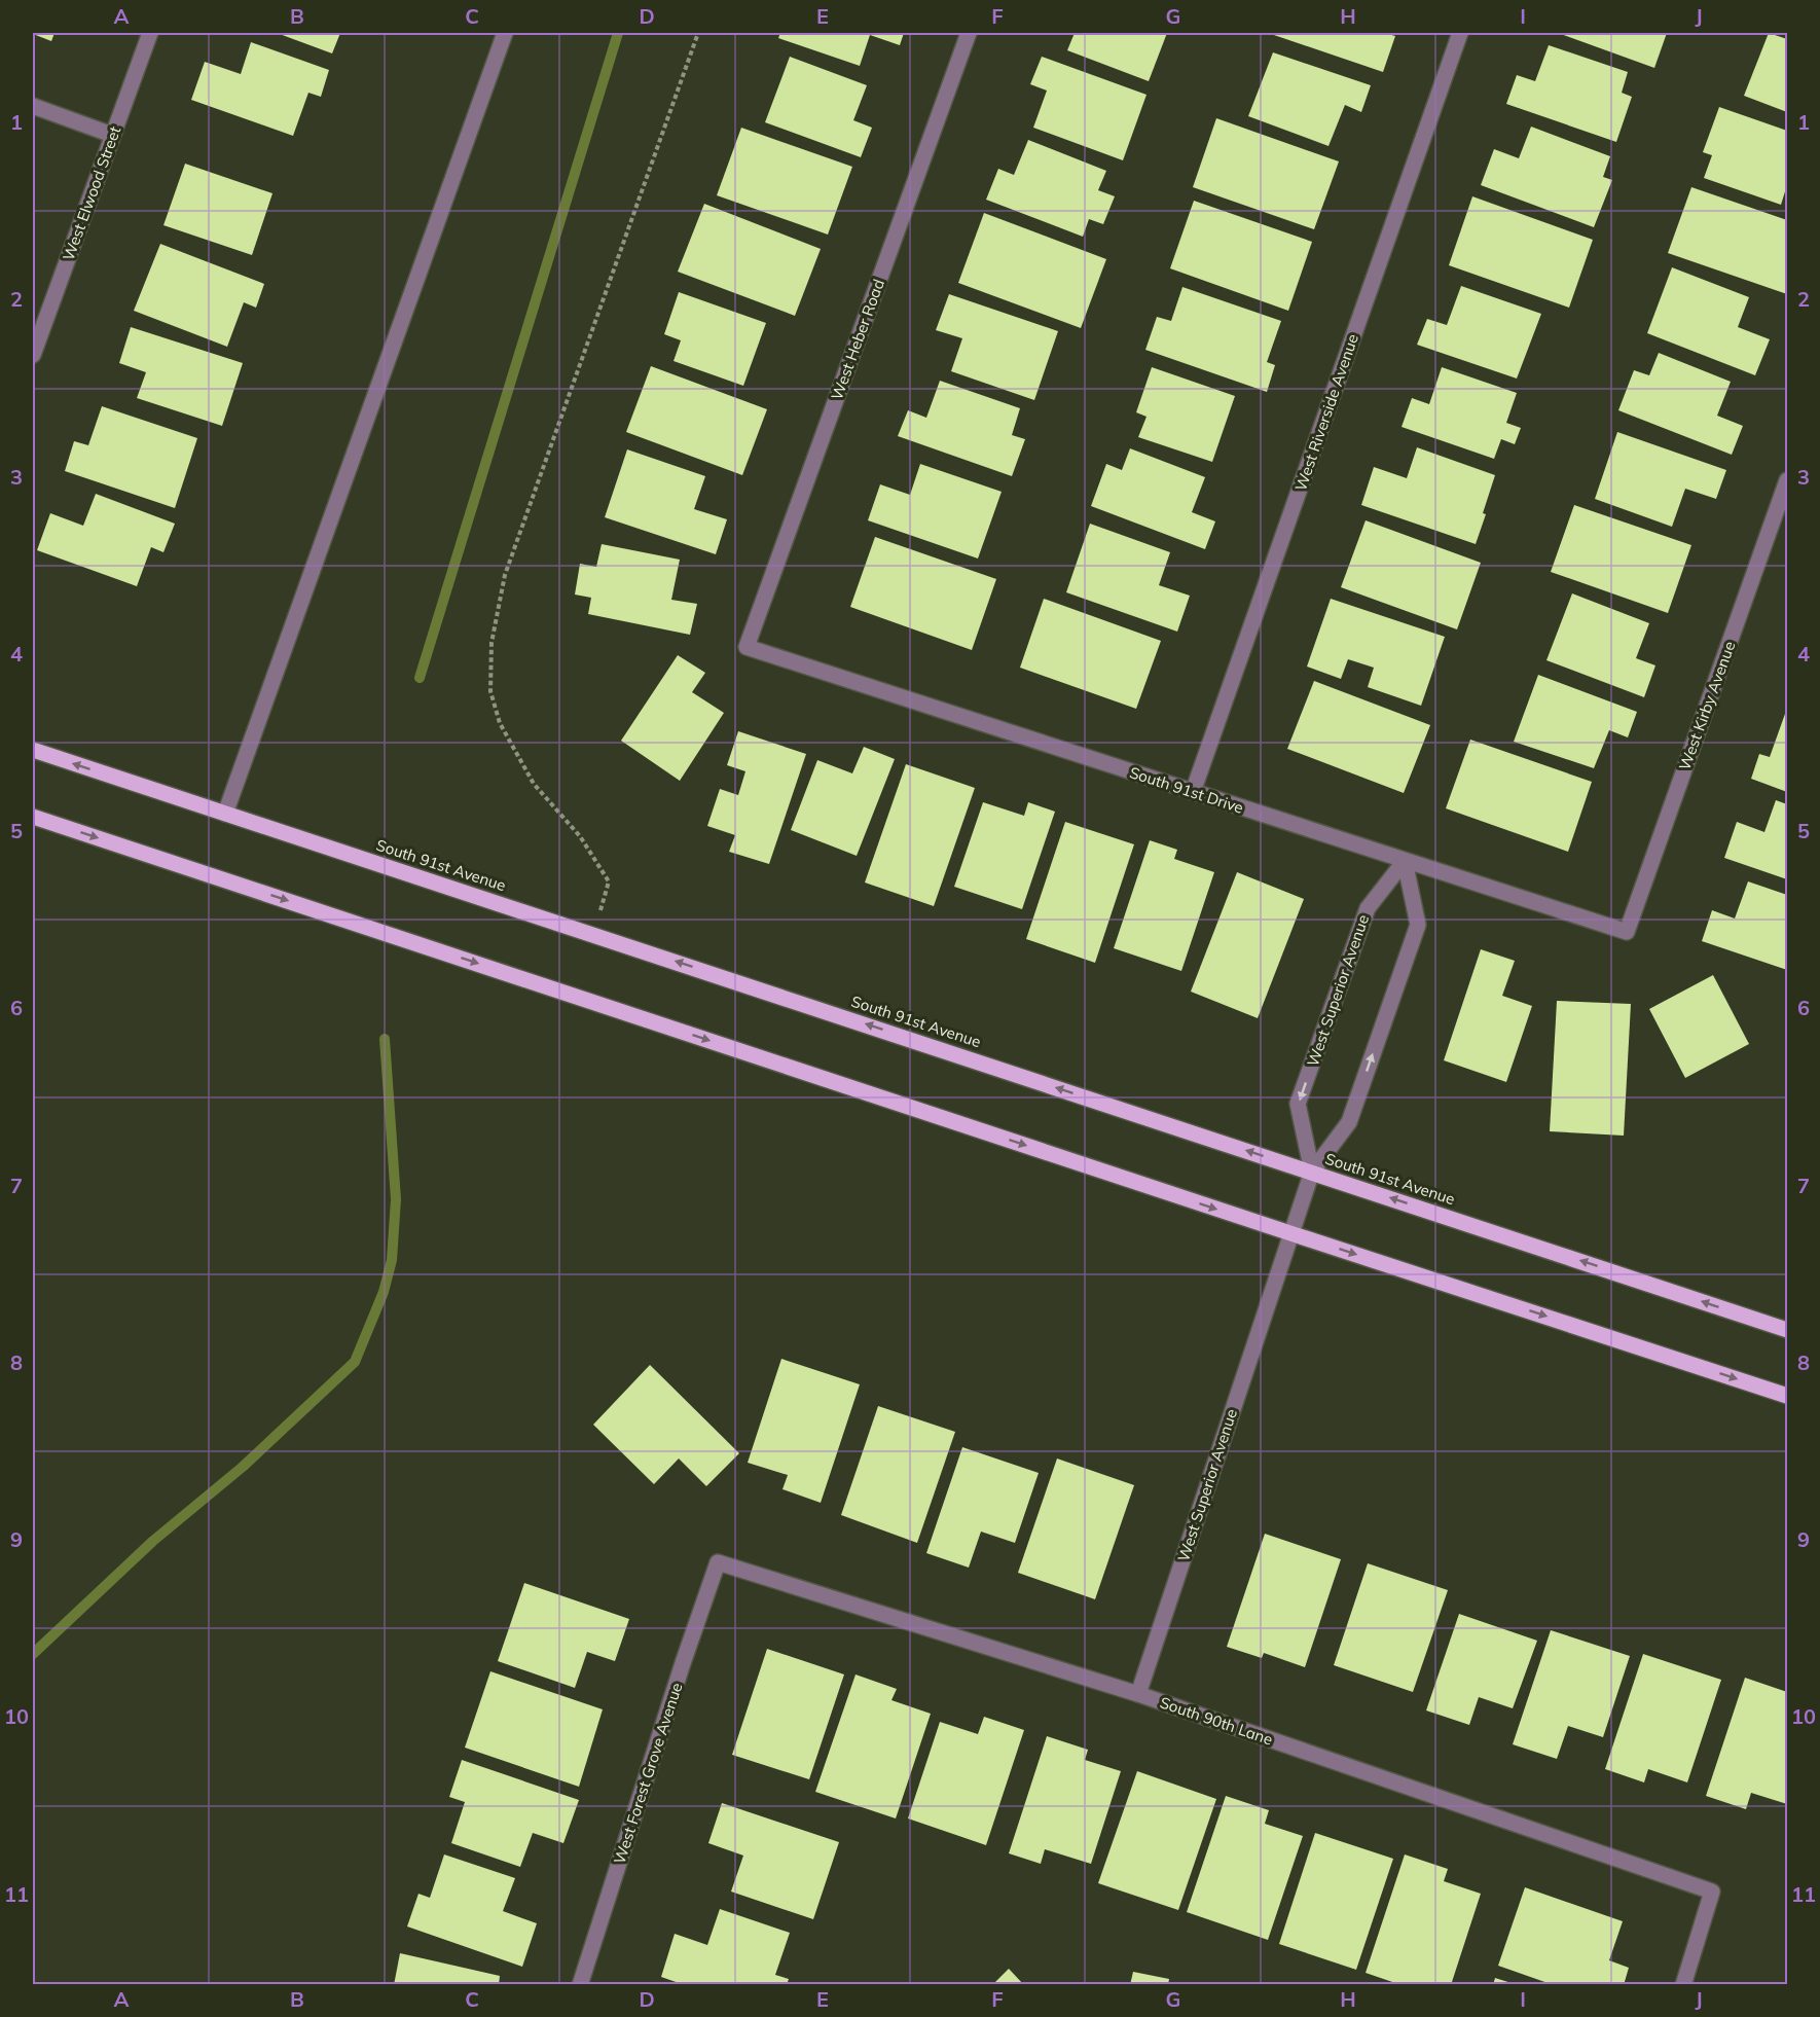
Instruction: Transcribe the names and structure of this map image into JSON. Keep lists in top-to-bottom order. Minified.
{"streets":{"main road":["South 91st Avenue"],"street":["West Elwood Street","West Heber Road","West Riverside Avenue","West Kirby Avenue","South 91st Drive","West Superior Avenue","South 90th Lane","West Forest Grove Avenue"]},"crossings":[["West Heber Road","South 91st Drive"],["West Riverside Avenue","South 91st Drive"],["West Kirby Avenue","South 91st Drive"],["South 91st Drive","West Superior Avenue"],["South 91st Avenue","West Superior Avenue"],["West Superior Avenue","South 90th Lane"],["South 90th Lane","West Forest Grove Avenue"]],"grid":{"columns":["A","B","C","D","E","F","G","H","I","J"],"rows":["1","2","3","4","5","6","7","8","9","10","11"]}}
